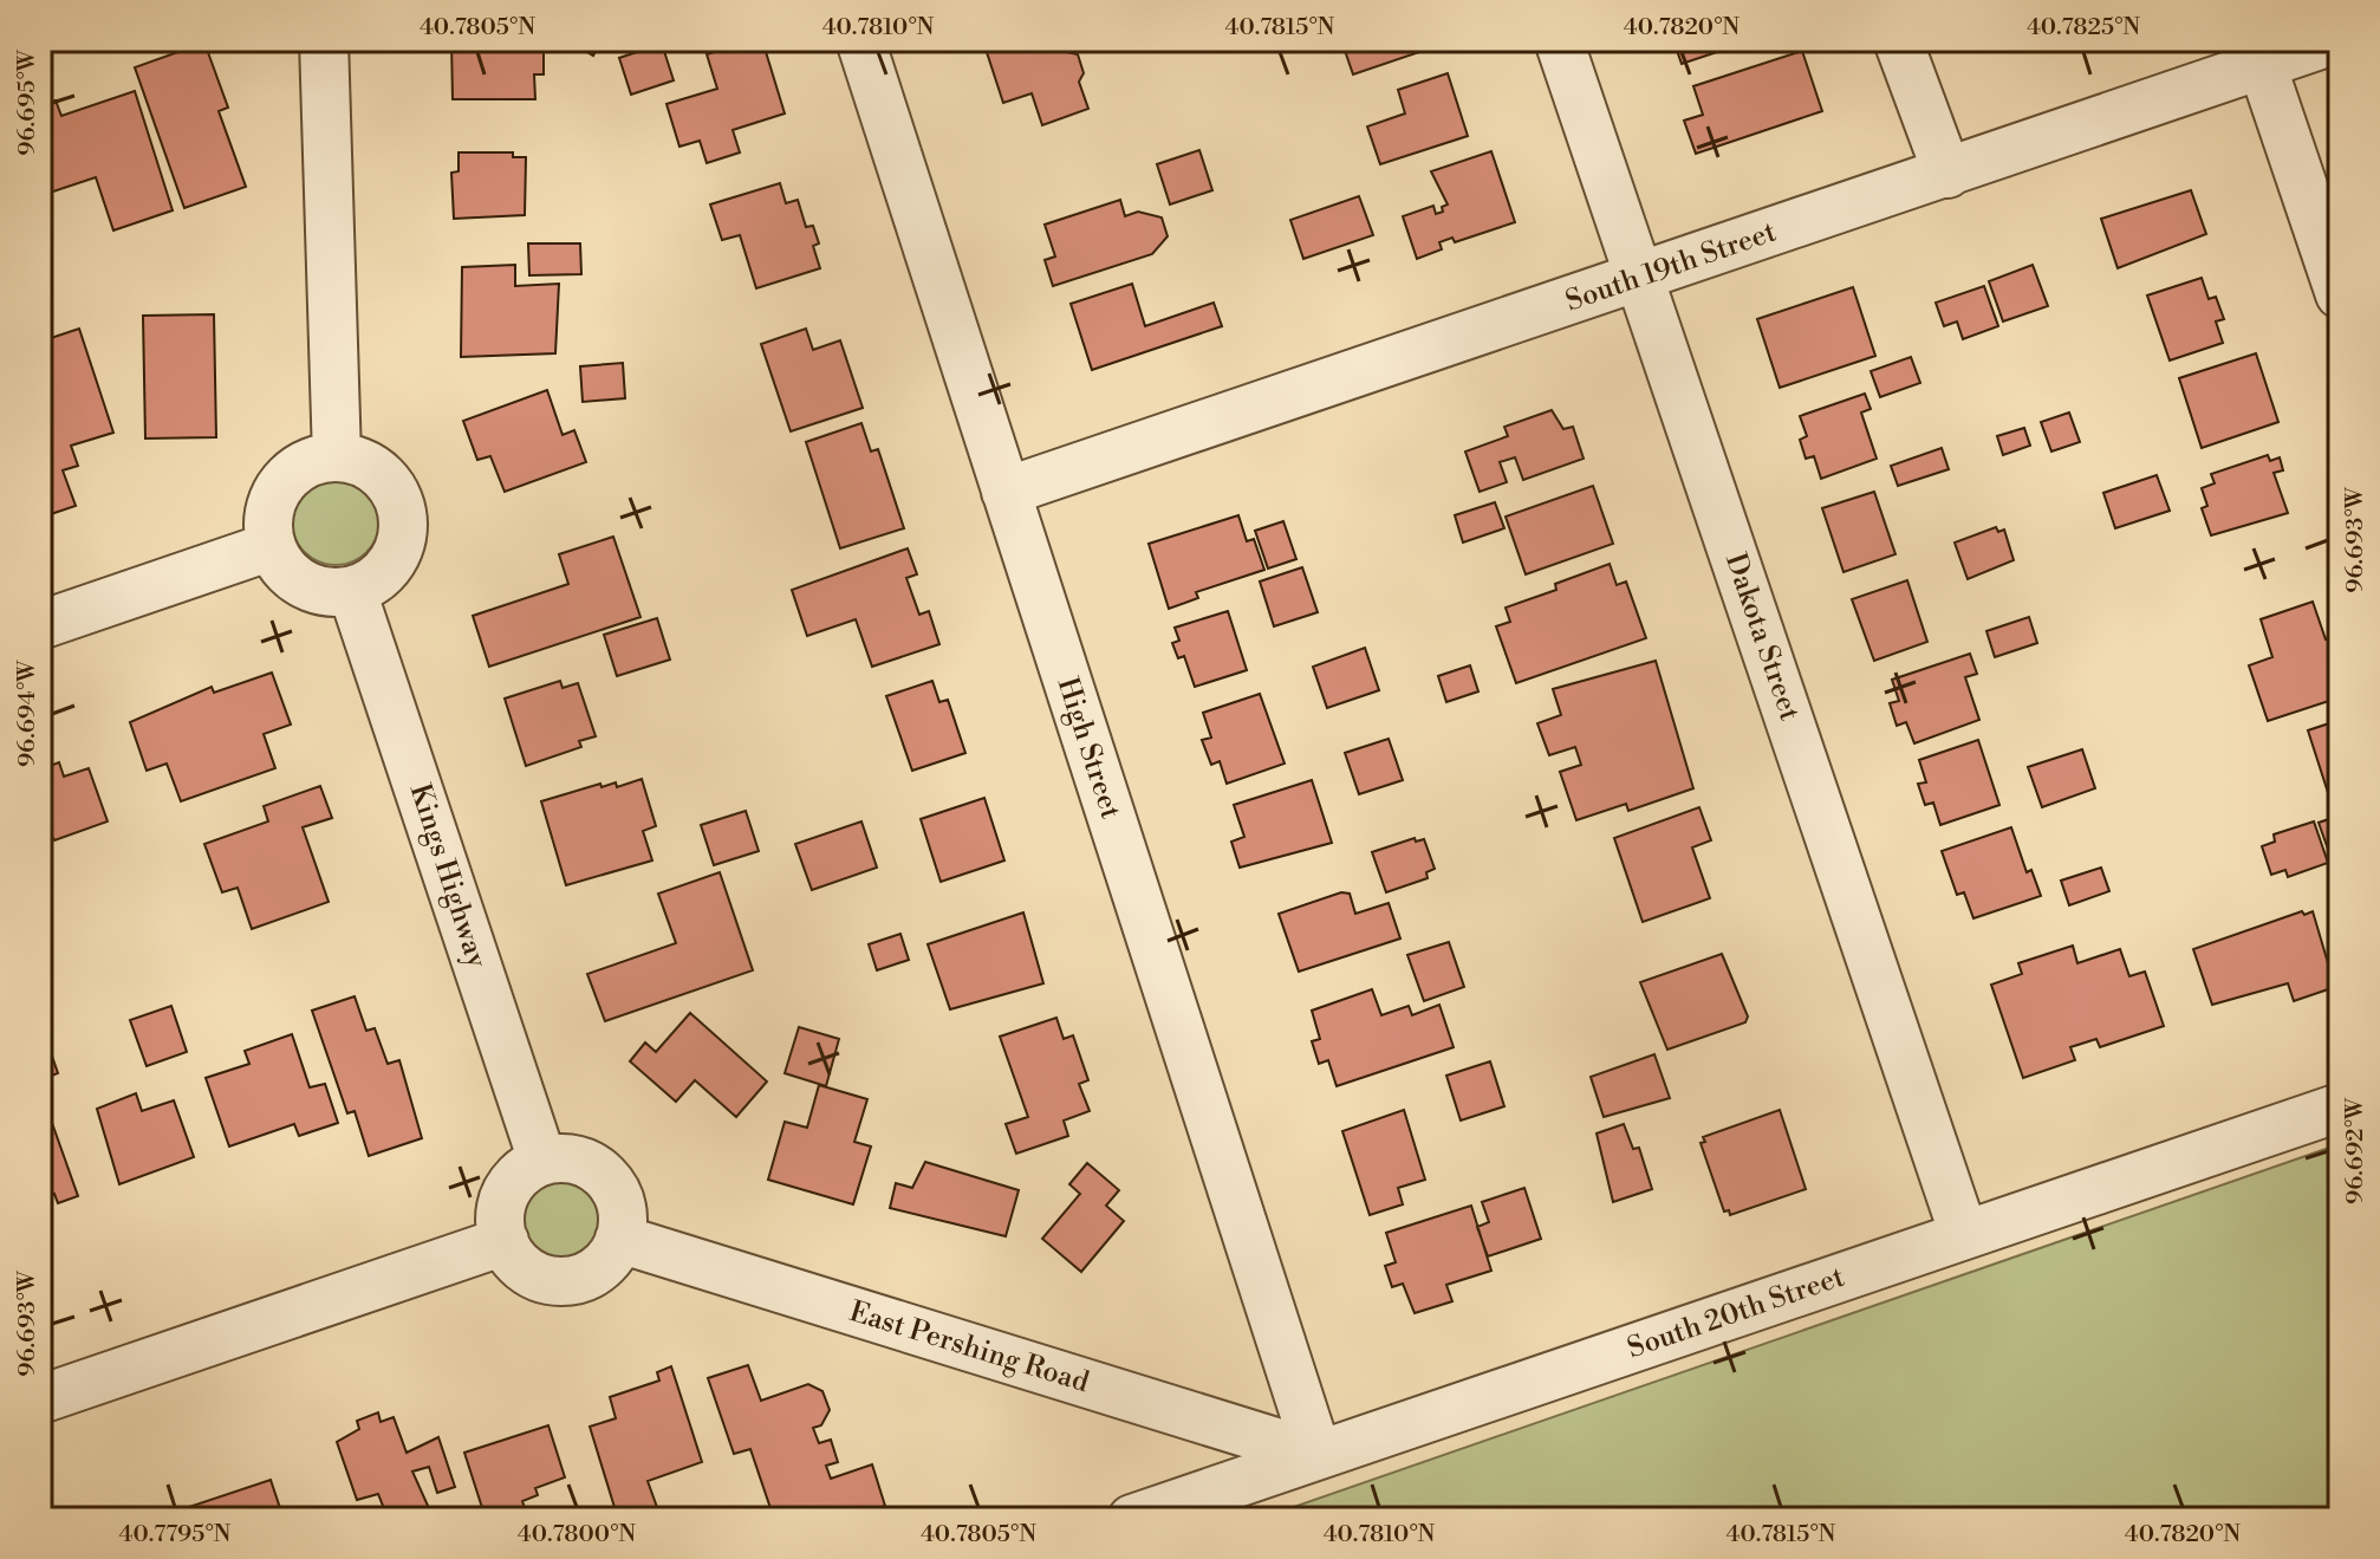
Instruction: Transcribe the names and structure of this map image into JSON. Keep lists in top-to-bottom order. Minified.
{"streets":{"street":["South 19th Street","Dakota Street","High Street","Kings Highway","South 20th Street","East Pershing Road"]},"crossings":[["South 19th Street","Dakota Street"],["South 19th Street","High Street"],["Dakota Street","South 20th Street"],["High Street","South 20th Street"],["High Street","East Pershing Road"],["Kings Highway","East Pershing Road"],["South 20th Street","East Pershing Road"]],"coordinates":["40.7805°N","40.7810°N","40.7815°N","40.7820°N","40.7825°N","96.695°W","96.693°W","96.694°W","96.692°W","40.7795°N","40.7800°N"]}
